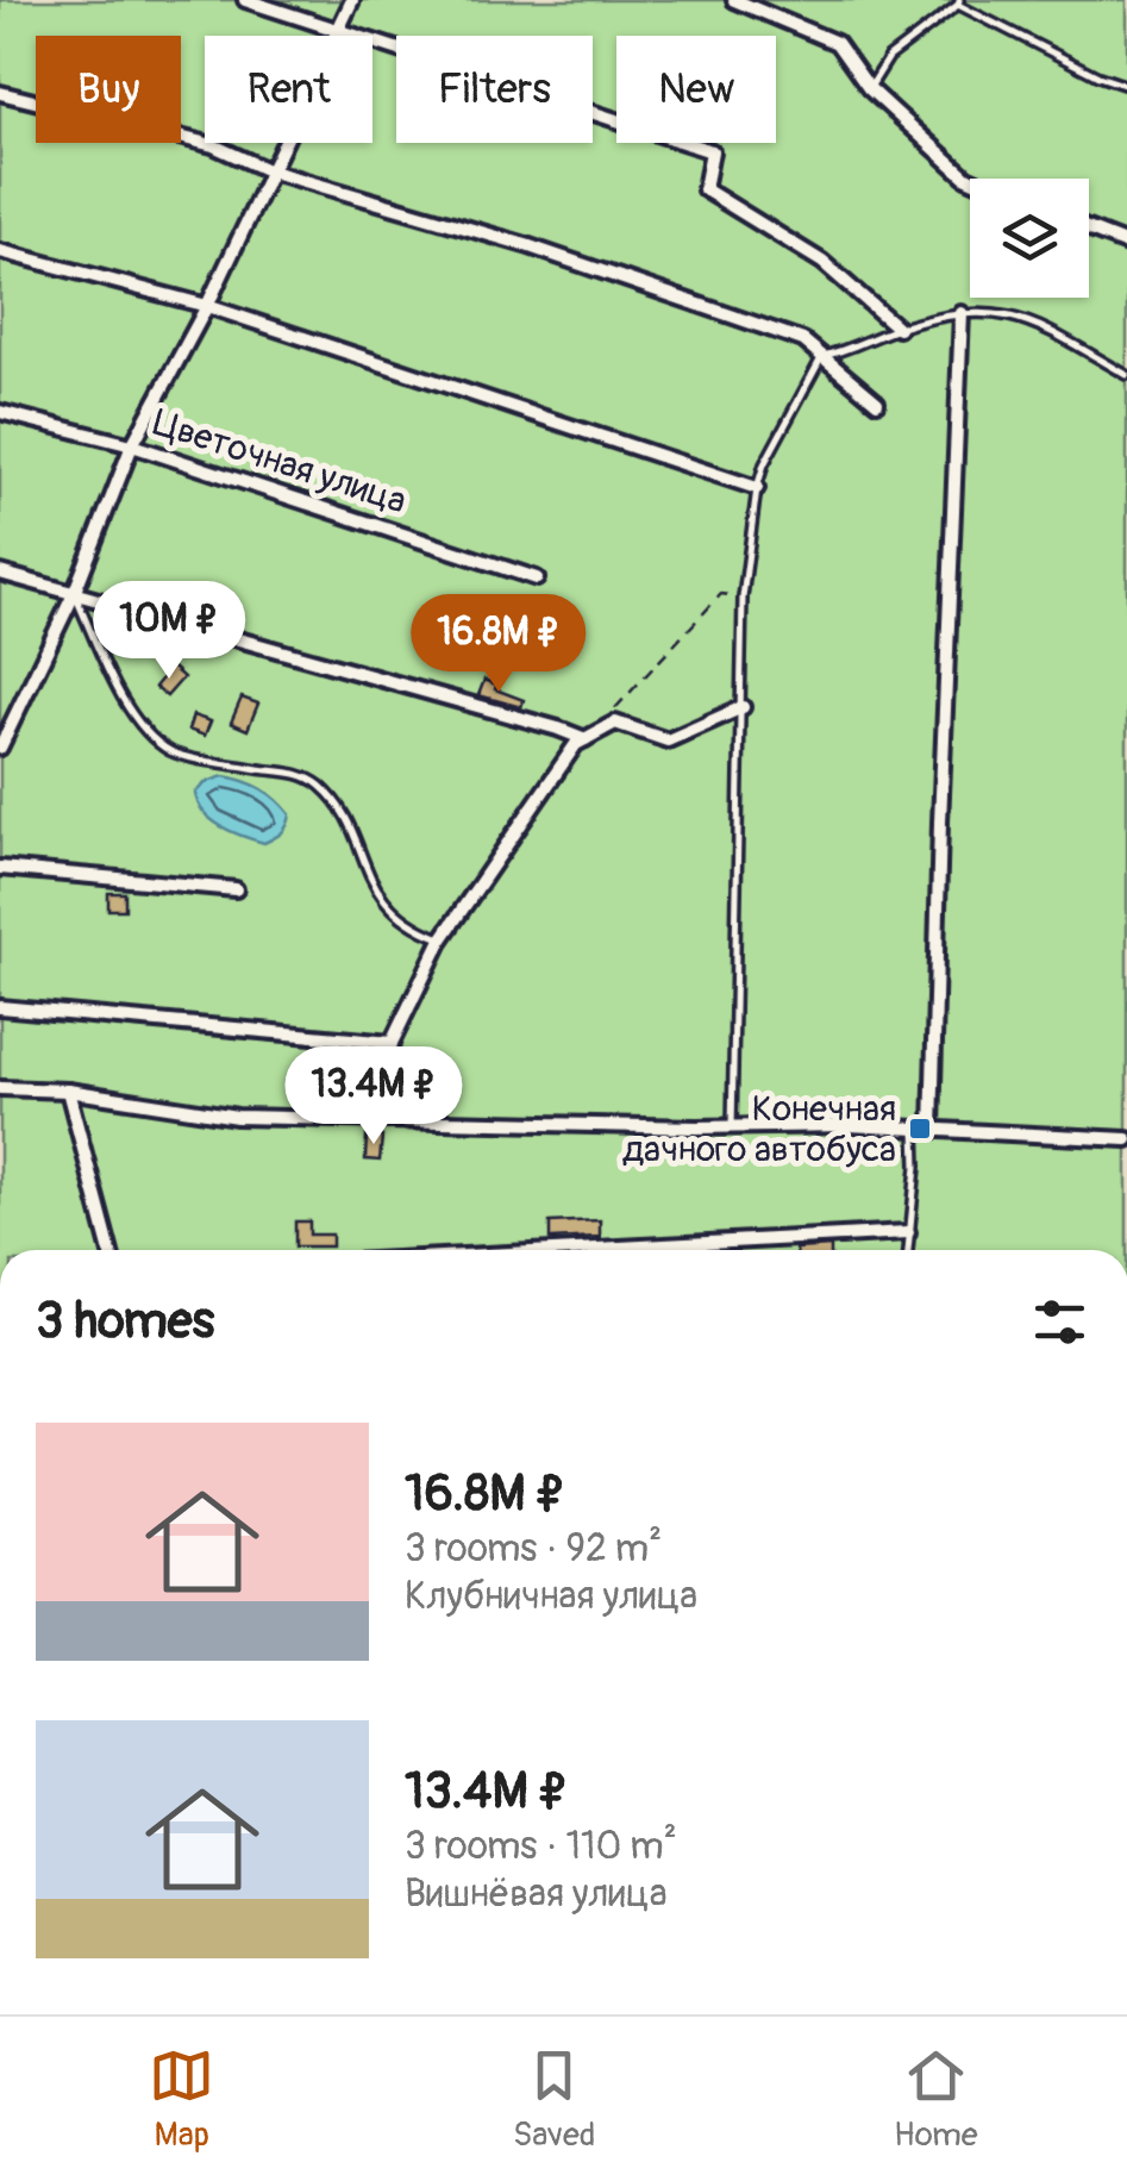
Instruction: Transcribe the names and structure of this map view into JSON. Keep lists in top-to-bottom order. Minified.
{"streets":{"street":["Цветочная улица"]},"places":{"transit":["Конечная дачного автобуса"]},"page":{"chip":["Buy","Rent","Filters","New"],"price":["10M ₽","16.8M ₽","13.4M ₽"],"heading":"3 homes","list":[{"name":"16.8M ₽","note":"3 rooms · 92 m² · Клубничная улица"},{"name":"13.4M ₽","note":"3 rooms · 110 m² · Вишнёвая улица"}],"tabs":["Map","Saved","Home"]}}
